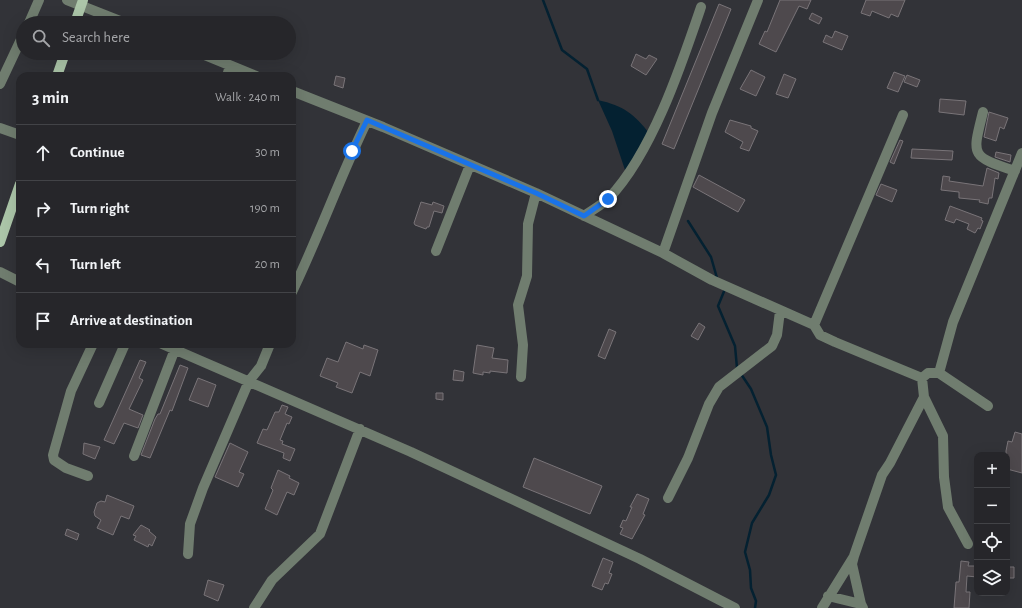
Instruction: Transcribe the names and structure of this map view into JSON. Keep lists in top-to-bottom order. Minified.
{"page":{"search":"Search here","heading":["3 min","Walk · 240 m"],"list":[["Continue","30 m"],["Turn right","190 m"],["Turn left","20 m"],"Arrive at destination"],"map_buttons":["+","−"]}}
